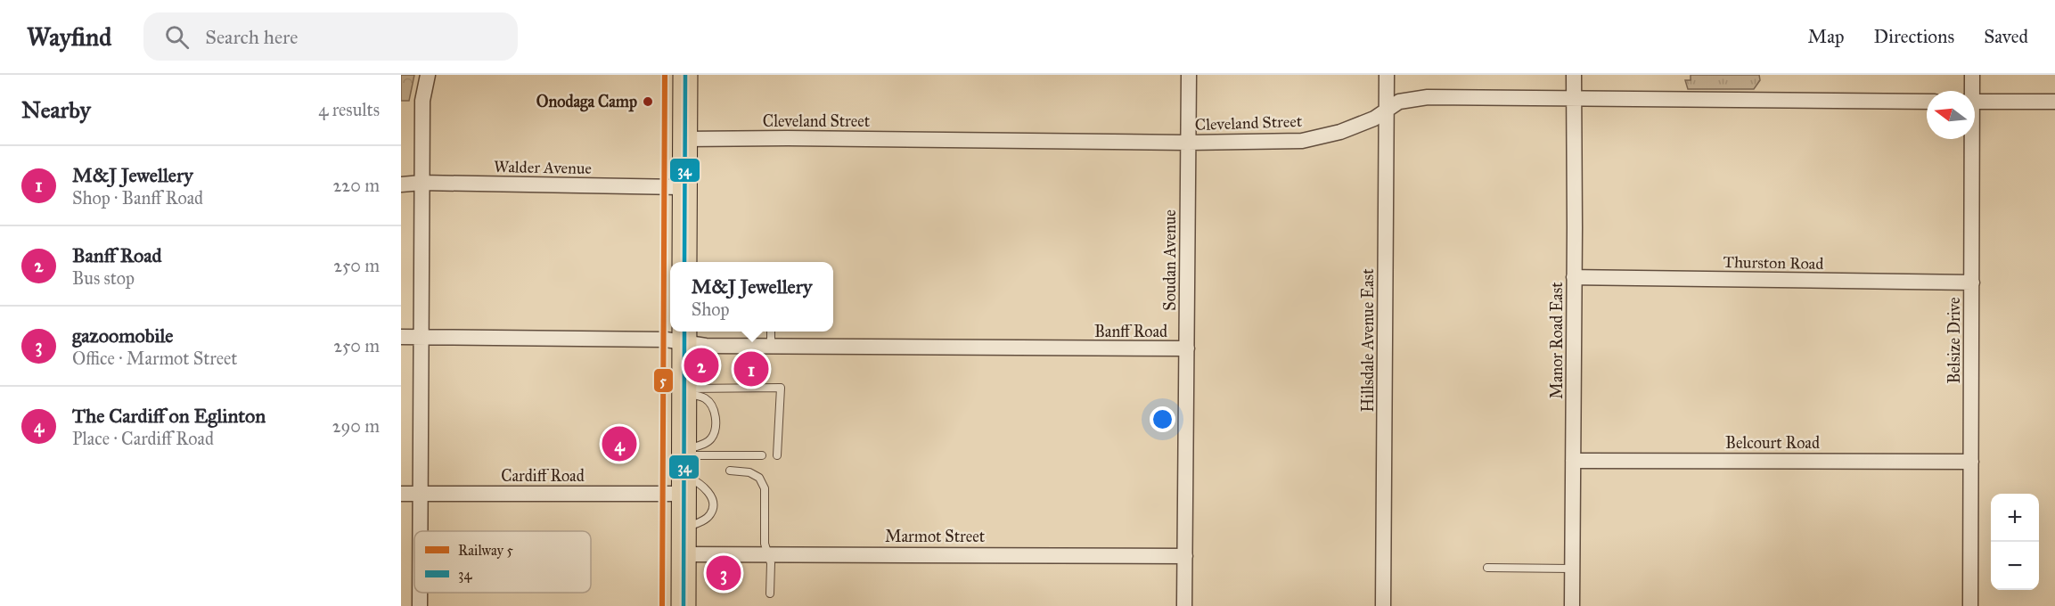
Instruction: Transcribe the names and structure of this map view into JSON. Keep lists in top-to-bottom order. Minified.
{"streets":{"street":["Cleveland Street","Walder Avenue","Soudan Avenue","Thurston Road","Banff Road","Hillsdale Avenue East","Manor Road East","Belsize Drive","Belcourt Road","Cardiff Road","Marmot Street"]},"crossings":[["Cleveland Street","Soudan Avenue"],["Cleveland Street","Hillsdale Avenue East"],["Cleveland Street","Manor Road East"],["Soudan Avenue","Banff Road"],["Soudan Avenue","Marmot Street"],["Thurston Road","Manor Road East"],["Thurston Road","Belsize Drive"],["Manor Road East","Belcourt Road"],["Belsize Drive","Belcourt Road"]],"places":["Onodaga Camp"],"lines":["rail line 5","transit line 34"],"legend":["Railway 5","34"],"north":"left","page":{"header":"Wayfind","search":"Search here","nav":["Map","Directions","Saved"],"heading":["Nearby","4 results"],"list":[{"mark":"1","name":"M&J Jewellery","note":"Shop · Banff Road","value":"220 m"},{"mark":"2","name":"Banff Road","note":"Bus stop","value":"250 m"},{"mark":"3","name":"gazoomobile","note":"Office · Marmot Street","value":"250 m"},{"mark":"4","name":"The Cardiff on Eglinton","note":"Place · Cardiff Road","value":"290 m"}],"popup":["M&J Jewellery","Shop"],"pins":["2","1","4","3"],"map_buttons":["+","−"]}}
